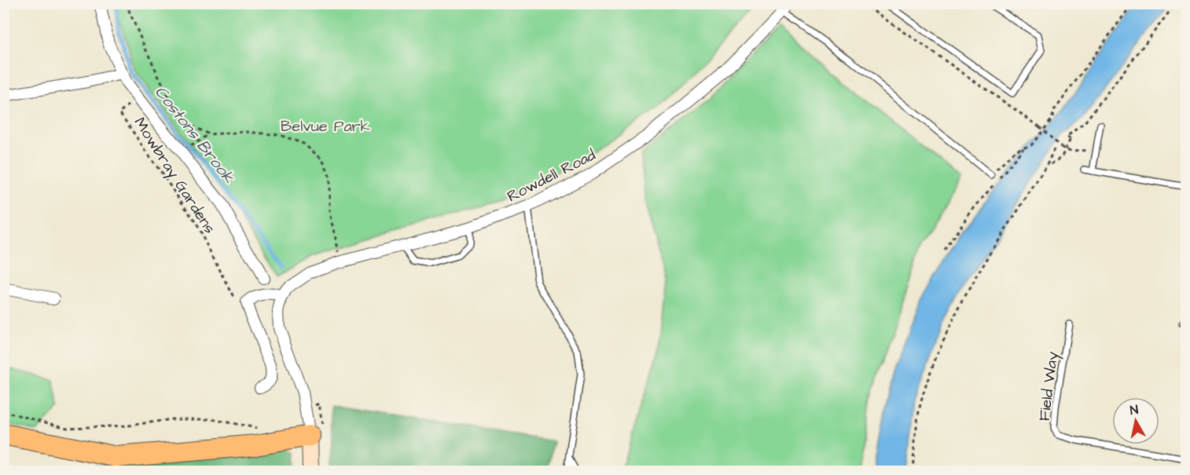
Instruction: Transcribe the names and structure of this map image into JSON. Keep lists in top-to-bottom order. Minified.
{"streets":{"street":["Rowdell Road"],"lane":["Field Way"],"path":["Mowbray Gardens"]},"water":["Costons Brook"],"parks":["Belvue Park"],"north":"top"}
